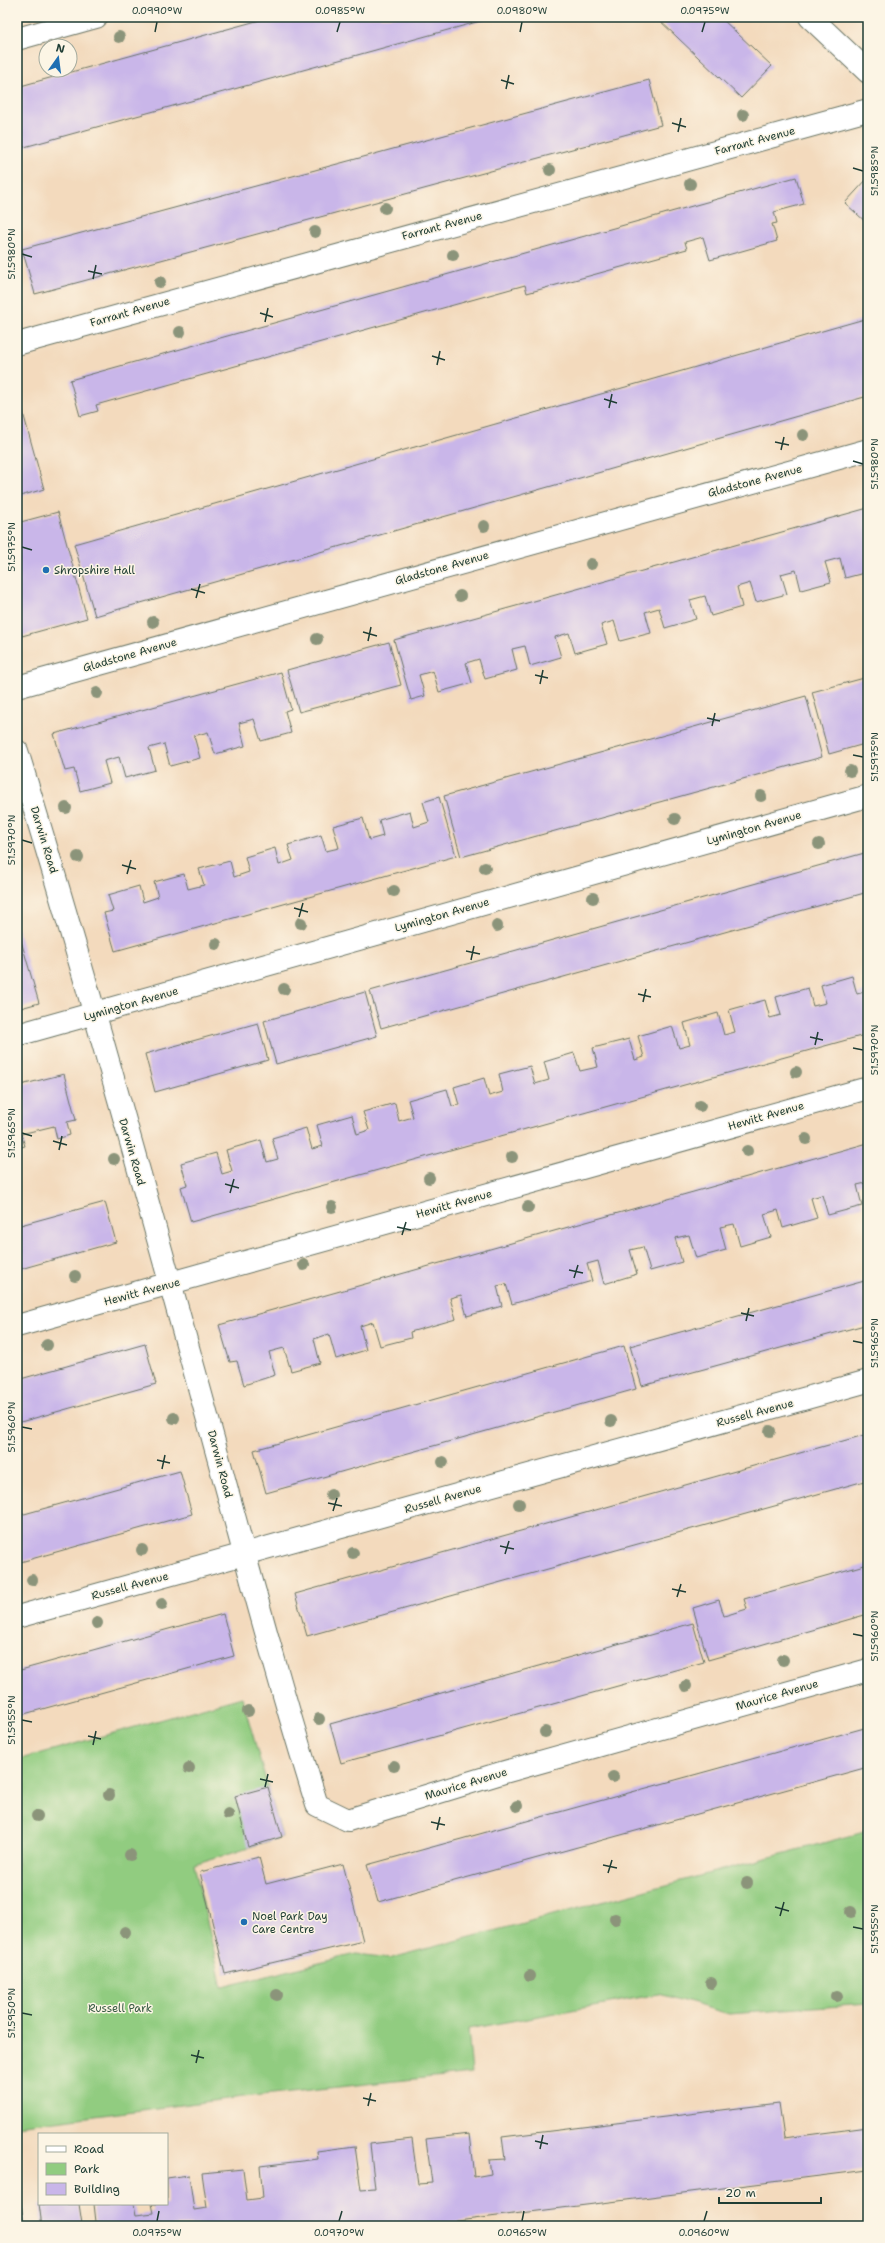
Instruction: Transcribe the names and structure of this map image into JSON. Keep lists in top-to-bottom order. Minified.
{"streets":{"street":["Farrant Avenue","Gladstone Avenue","Lymington Avenue","Darwin Road","Hewitt Avenue","Russell Avenue","Maurice Avenue"]},"crossings":[["Lymington Avenue","Darwin Road"],["Darwin Road","Hewitt Avenue"],["Darwin Road","Russell Avenue"],["Darwin Road","Maurice Avenue"],["Russell Avenue","Maurice Avenue"]],"parks":["Russell Park"],"places":["Shropshire Hall","Noel Park Day Care Centre"],"legend":["Road","Park","Building"],"scale_bar":"20 m","north":"top","coordinates":["0.0990°W","0.0985°W","0.0980°W","0.0975°W","51.5985°N","51.5980°N","51.5975°N","51.5970°N","51.5965°N","51.5960°N","51.5955°N","51.5950°N","0.0970°W","0.0965°W","0.0960°W"]}
